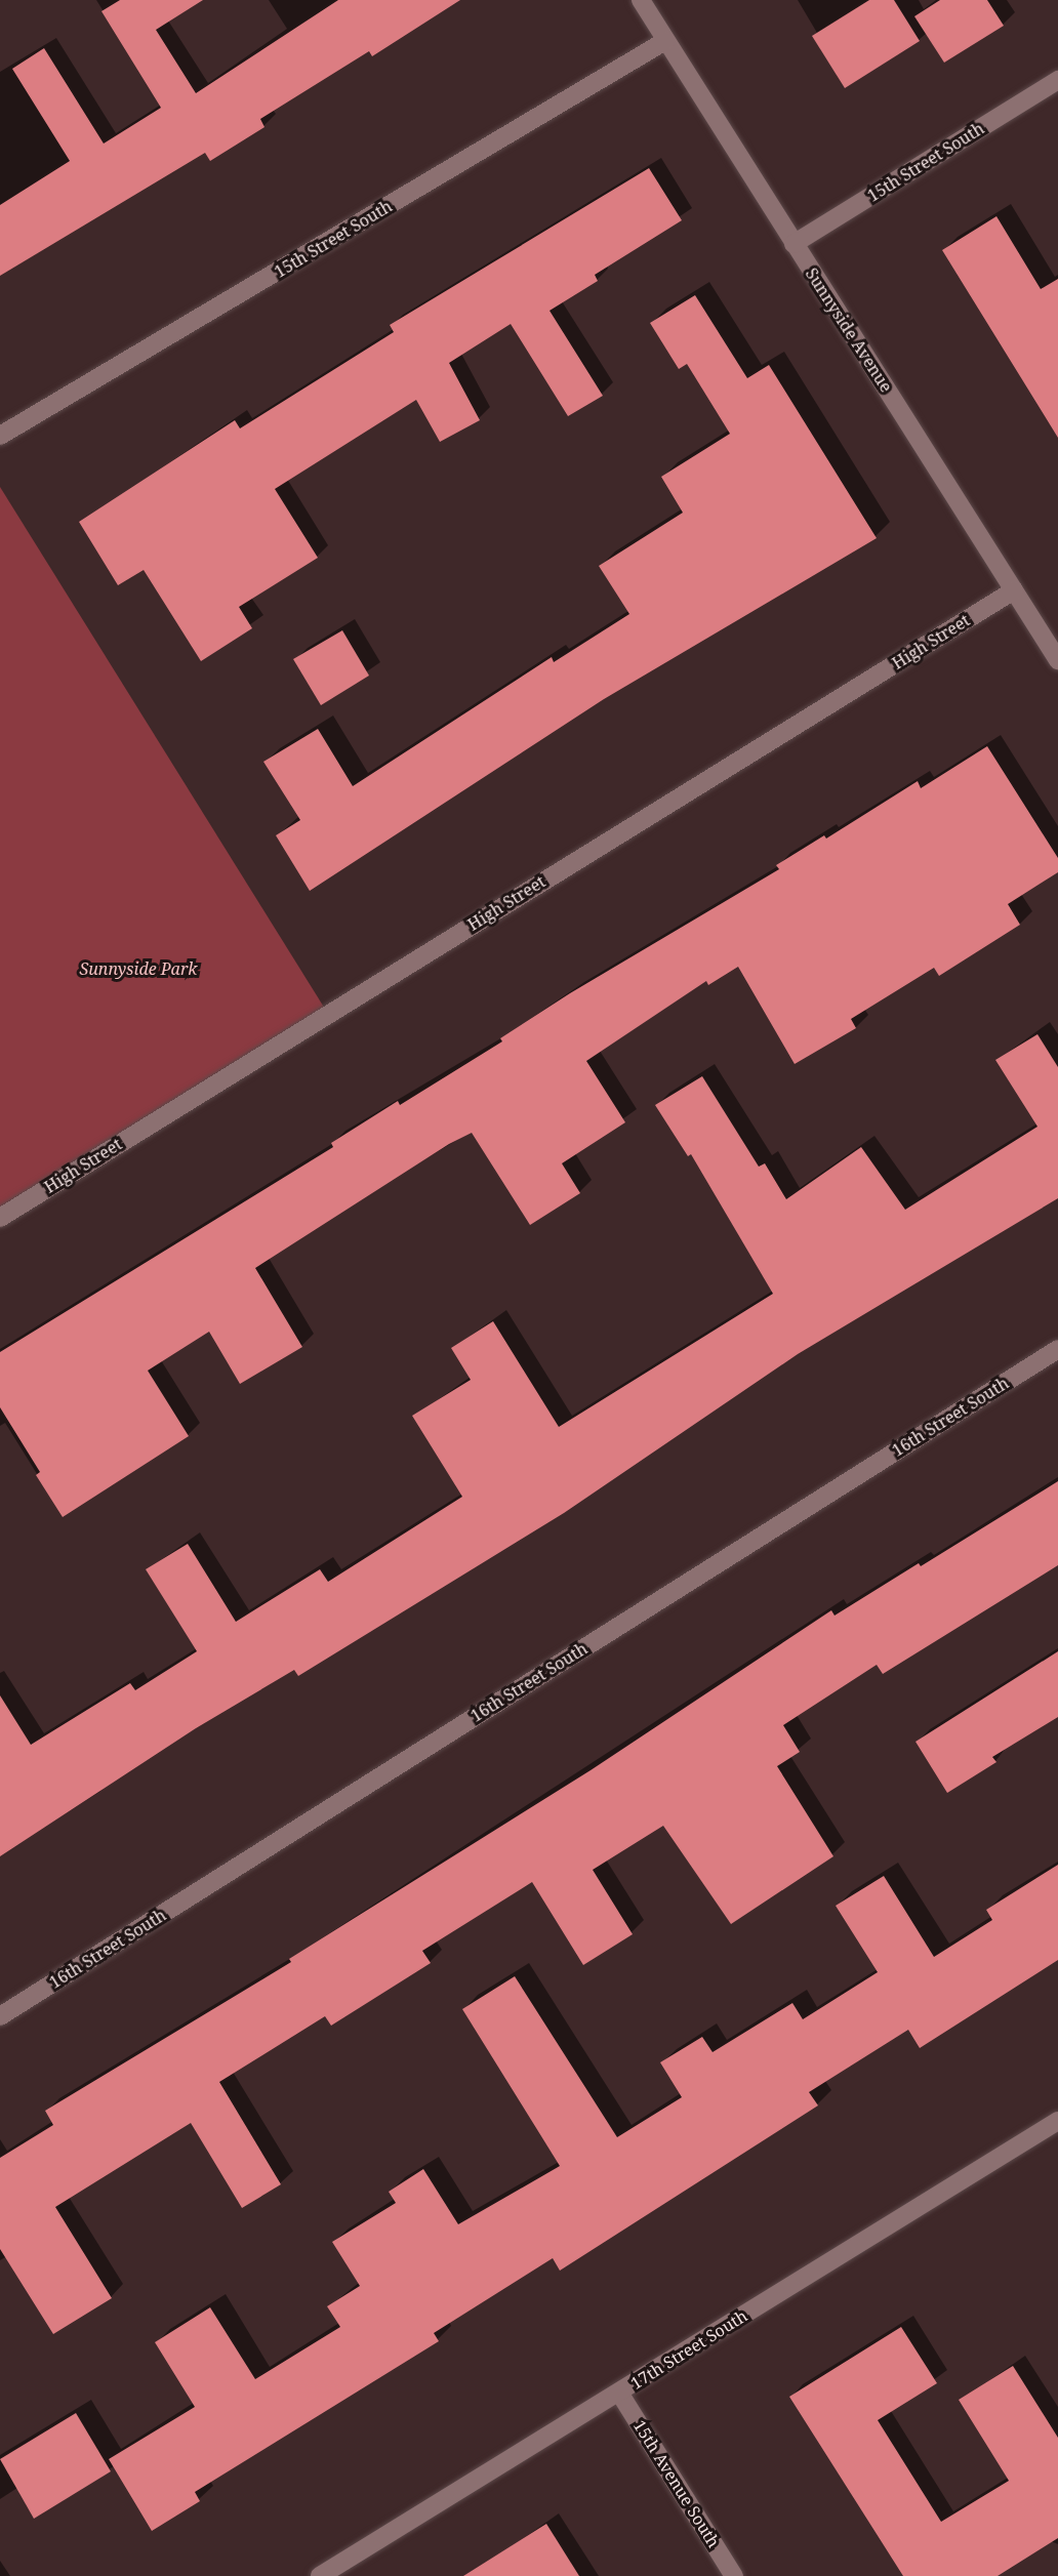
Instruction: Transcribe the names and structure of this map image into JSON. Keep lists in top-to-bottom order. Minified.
{"streets":{"street":["15th Street South","Sunnyside Avenue","High Street","16th Street South","17th Street South","15th Avenue South"]},"crossings":[["15th Street South","Sunnyside Avenue"],["Sunnyside Avenue","High Street"],["17th Street South","15th Avenue South"]],"parks":["Sunnyside Park"]}
